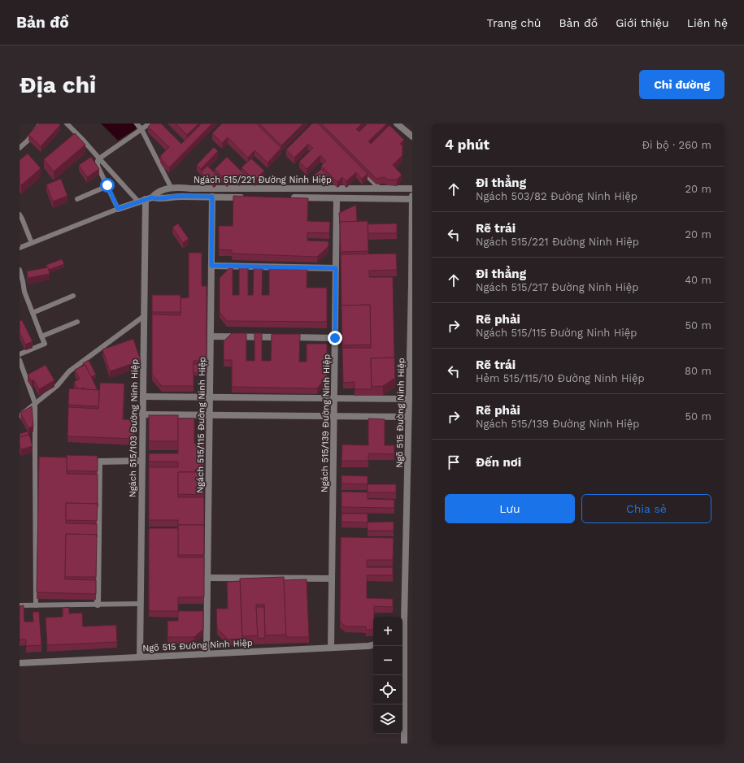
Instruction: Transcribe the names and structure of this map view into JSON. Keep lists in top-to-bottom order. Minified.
{"streets":{"street":["Ngách 515/221 Đường Ninh Hiệp","Ngõ 515 Đường Ninh Hiệp","Ngách 515/139 Đường Ninh Hiệp","Ngách 515/115 Đường Ninh Hiệp","Ngách 515/103 Đường Ninh Hiệp"]},"crossings":[["Ngách 515/221 Đường Ninh Hiệp","Ngách 515/103 Đường Ninh Hiệp"],["Ngõ 515 Đường Ninh Hiệp","Ngách 515/139 Đường Ninh Hiệp"],["Ngõ 515 Đường Ninh Hiệp","Ngách 515/115 Đường Ninh Hiệp"],["Ngõ 515 Đường Ninh Hiệp","Ngách 515/103 Đường Ninh Hiệp"]],"page":{"header":"Bản đồ","nav":["Trang chủ","Bản đồ","Giới thiệu","Liên hệ"],"buttons":["Chỉ đường",["Lưu","Chia sẻ"]],"title":"Địa chỉ","heading":["4 phút","Đi bộ · 260 m"],"list":[["Đi thẳng","Ngách 503/82 Đường Ninh Hiệp","20 m"],["Rẽ trái","Ngách 515/221 Đường Ninh Hiệp","20 m"],["Đi thẳng","Ngách 515/217 Đường Ninh Hiệp","40 m"],["Rẽ phải","Ngách 515/115 Đường Ninh Hiệp","50 m"],["Rẽ trái","Hẻm 515/115/10 Đường Ninh Hiệp","80 m"],["Rẽ phải","Ngách 515/139 Đường Ninh Hiệp","50 m"],"Đến nơi"],"map_buttons":["+","−"]}}
